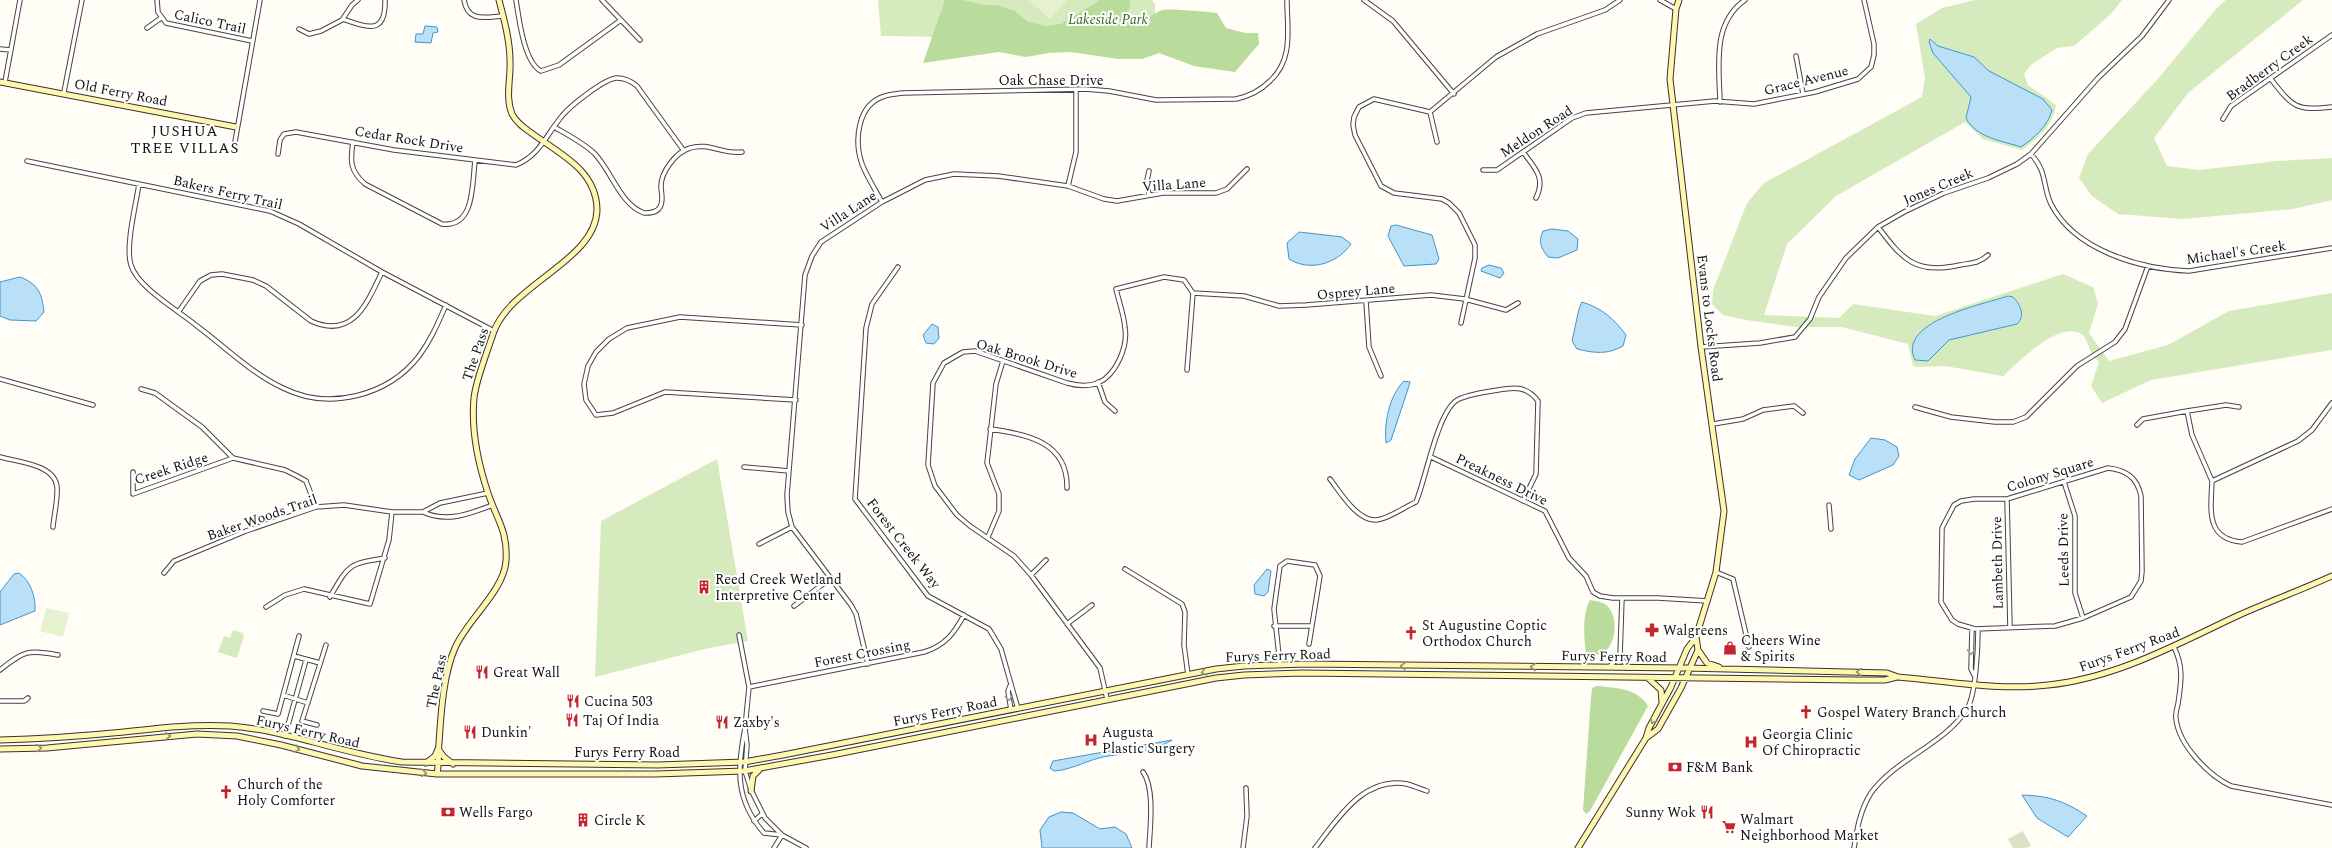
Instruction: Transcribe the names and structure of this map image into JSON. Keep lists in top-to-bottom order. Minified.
{"streets":{"main road":["Old Ferry Road","Evans to Locks Road","The Pass","Furys Ferry Road"],"street":["Calico Trail","Bradberry Creek","Oak Chase Drive","Grace Avenue","Meldon Road","Cedar Rock Drive","Villa Lane","Jones Creek","Bakers Ferry Trail","Michael's Creek","Osprey Lane","Oak Brook Drive","Creek Ridge","Colony Square","Preakness Drive","Baker Woods Trail","Forest Creek Way","Leeds Drive","Lambeth Drive","Forest Crossing"]},"crossings":[["Oak Chase Drive","Villa Lane"],["Grace Avenue","Meldon Road"],["Grace Avenue","Evans to Locks Road"],["Meldon Road","Evans to Locks Road"],["Cedar Rock Drive","The Pass"],["Villa Lane","Forest Crossing"],["Jones Creek","Michael's Creek"],["Jones Creek","Evans to Locks Road"],["Bakers Ferry Trail","The Pass"],["Evans to Locks Road","Preakness Drive"],["Evans to Locks Road","Furys Ferry Road"],["The Pass","Baker Woods Trail"],["The Pass","Furys Ferry Road"],["Oak Brook Drive","Furys Ferry Road"],["Colony Square","Leeds Drive"],["Colony Square","Lambeth Drive"],["Forest Creek Way","Furys Ferry Road"],["Forest Creek Way","Forest Crossing"]],"districts":["JUSHUA TREE VILLAS"],"parks":["Lakeside Park"],"places":{"building":["Reed Creek Wetland Interpretive Center","Circle K"],"pharmacy":["Walgreens"],"church":["St Augustine Coptic Orthodox Church","Gospel Watery Branch Church","Church of the Holy Comforter"],"shop":["Cheers Wine & Spirits"],"restaurant":["Great Wall","Cucina 503","Taj Of India","Zaxby's","Dunkin'","Sunny Wok"],"hospital":["Augusta Plastic Surgery","Georgia Clinic Of Chiropractic"],"bank":["F&M Bank","Wells Fargo"],"supermarket":["Walmart Neighborhood Market"]}}
